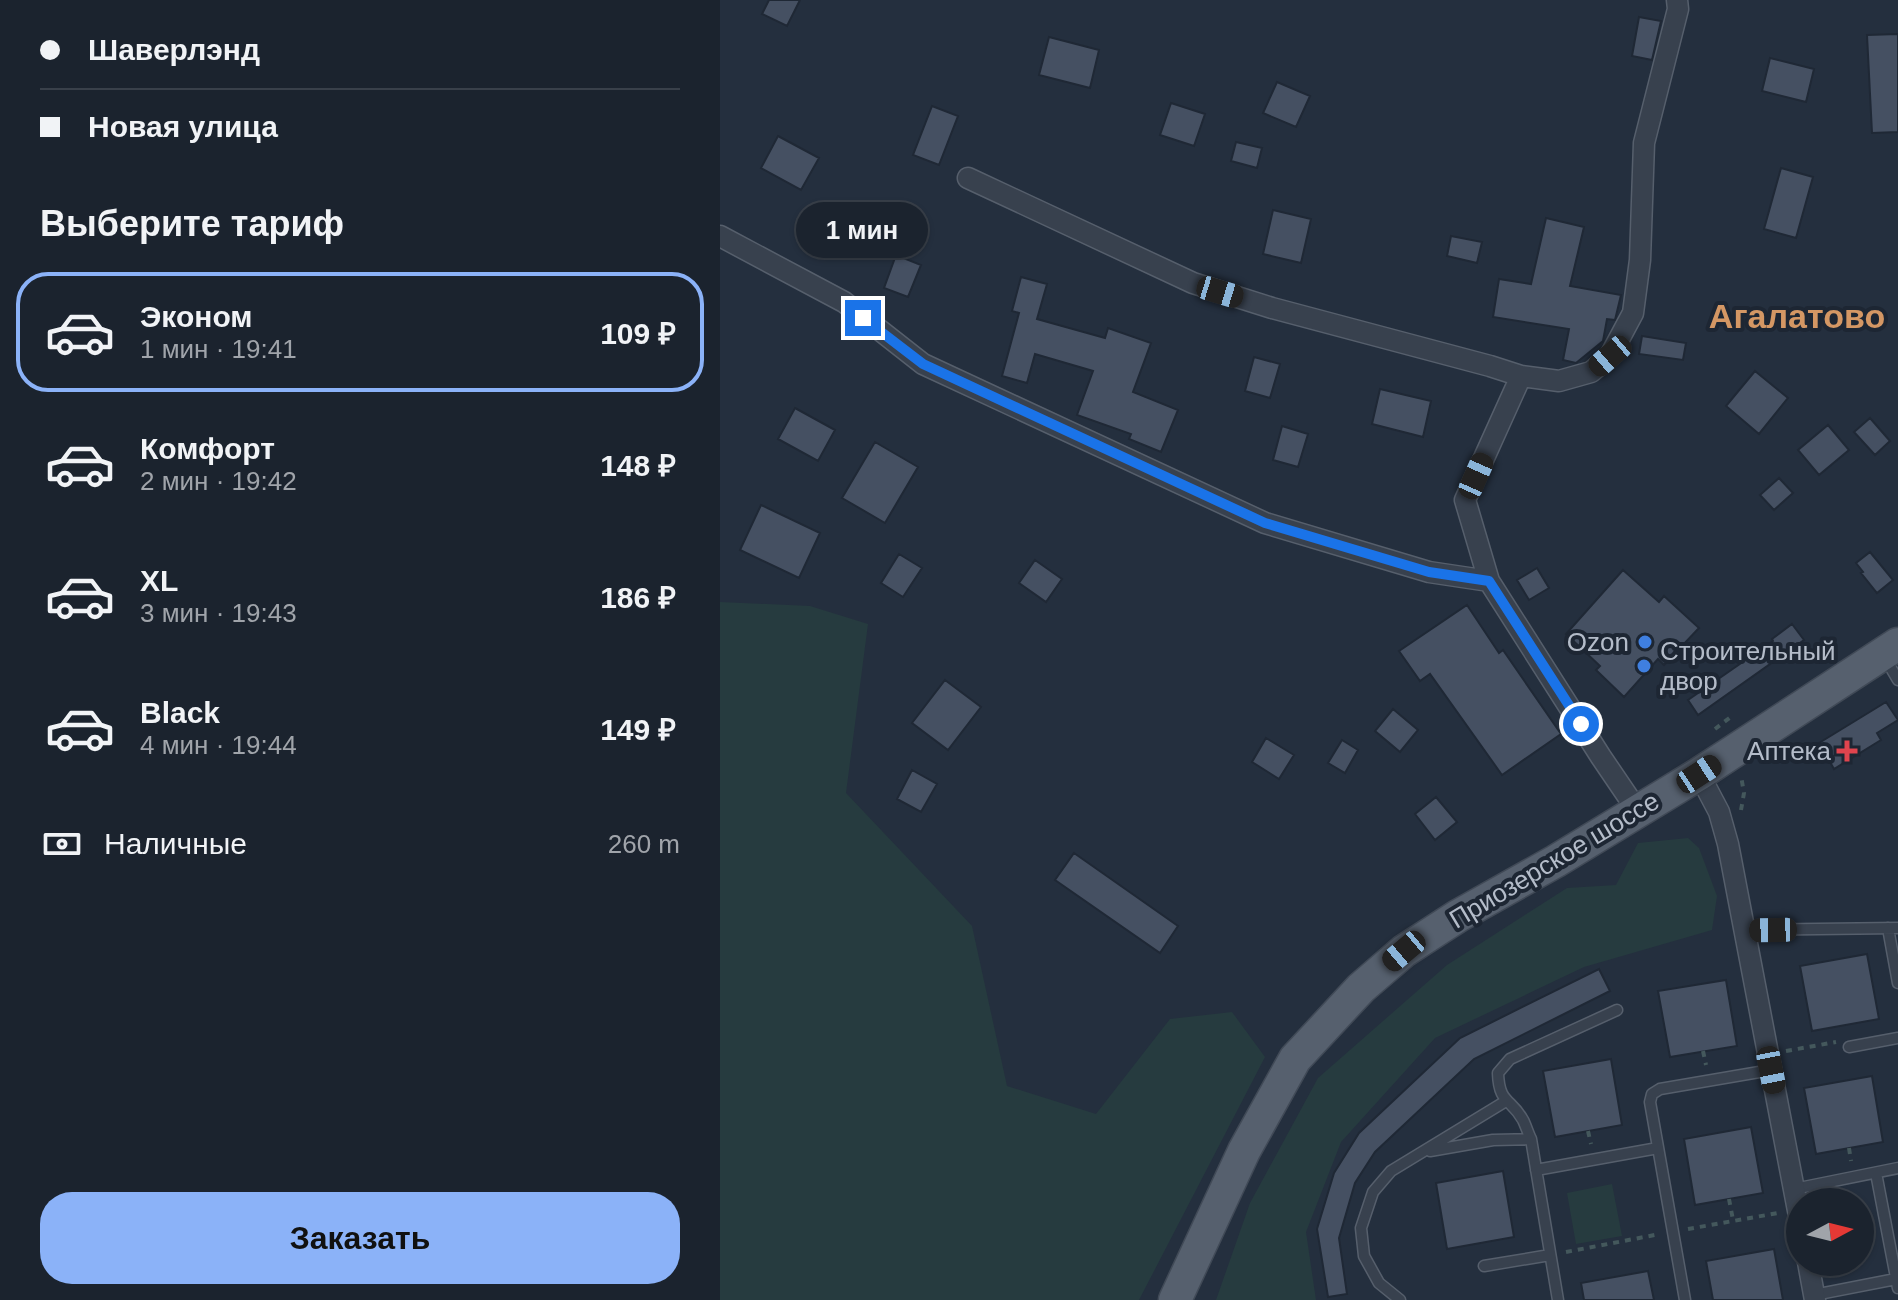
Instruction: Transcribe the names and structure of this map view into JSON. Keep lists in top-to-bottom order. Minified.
{"streets":{"main road":["Приозерское шоссе"]},"districts":["Агалатово"],"places":{"other":["Ozon","Строительный двор"],"health":["Аптека"]},"north":"right","page":{"banner":["Шаверлэнд","Новая улица"],"heading":"Выберите тариф","bubble":"1 мин","list":[{"name":"Эконом","note":"1 мин · 19:41","value":"109 ₽"},{"name":"Комфорт","note":"2 мин · 19:42","value":"148 ₽"},{"name":"XL","note":"3 мин · 19:43","value":"186 ₽"},{"name":"Black","note":"4 мин · 19:44","value":"149 ₽"}],"pay":["Наличные","260 m"],"buttons":"Заказать"}}
